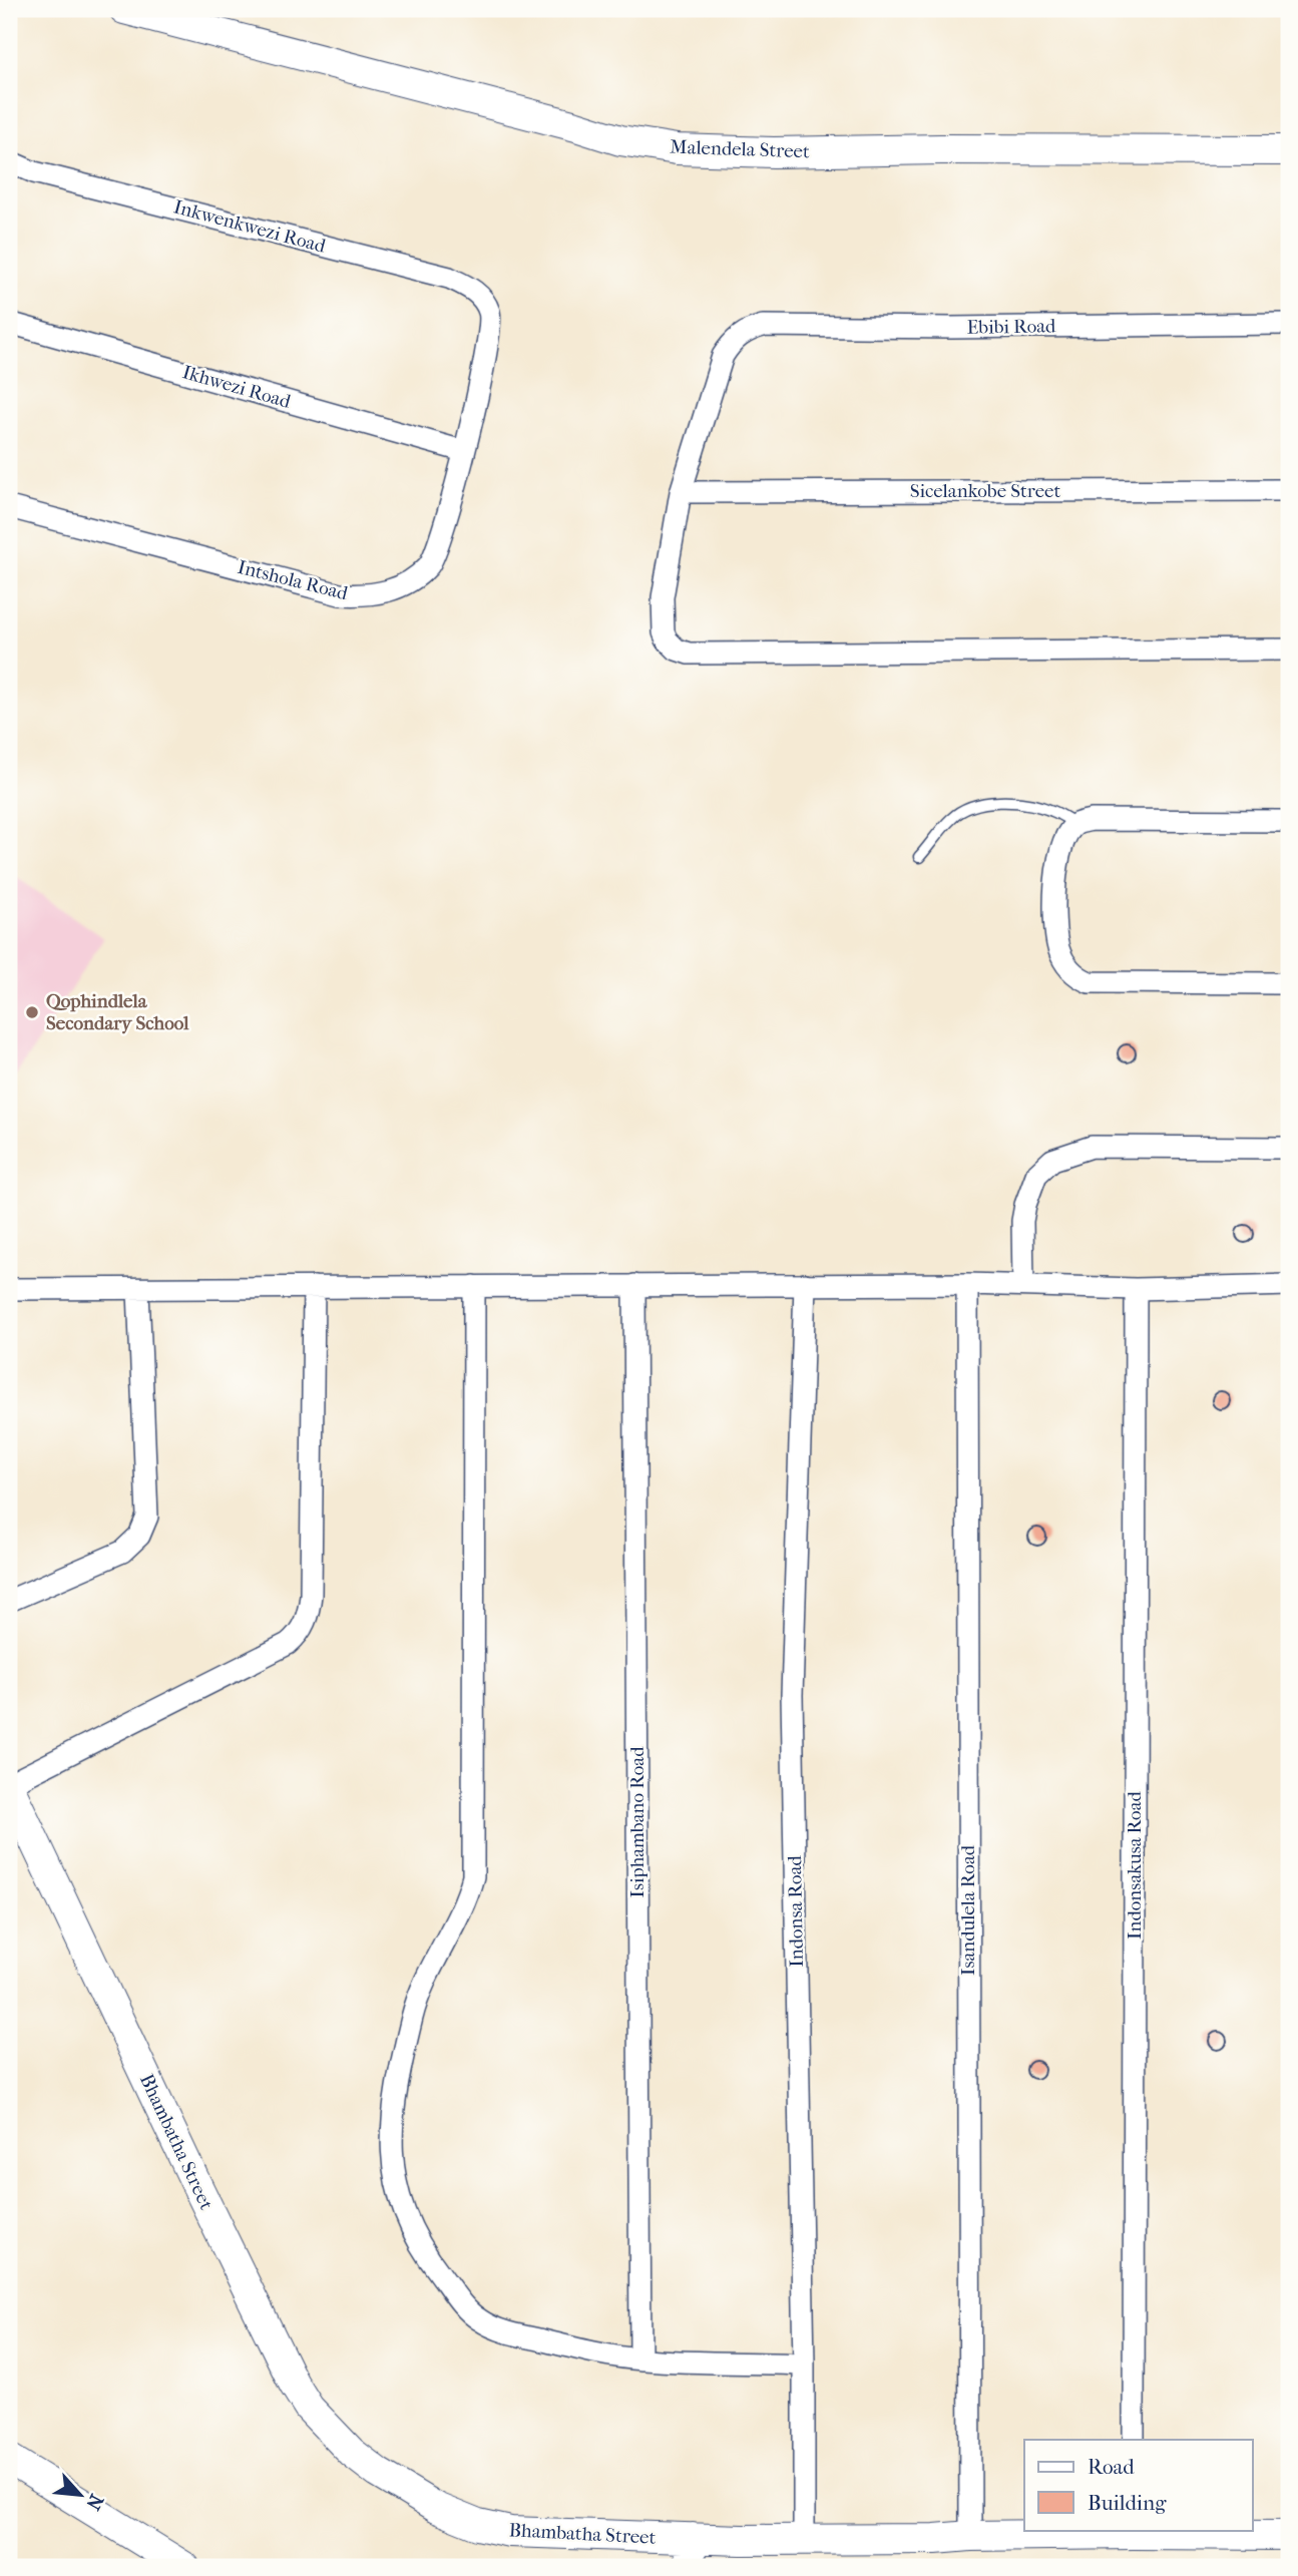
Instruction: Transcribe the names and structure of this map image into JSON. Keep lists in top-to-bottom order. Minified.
{"streets":{"street":["Malendela Street","Inkwenkwezi Road","Ebibi Road","Ikhwezi Road","Sicelankobe Street","Intshola Road","Isiphambano Road","Indonsakusa Road","Isandulela Road","Indonsa Road","Bhambatha Street"]},"crossings":[["Inkwenkwezi Road","Intshola Road"],["Ebibi Road","Sicelankobe Street"],["Ikhwezi Road","Intshola Road"],["Isandulela Road","Bhambatha Street"],["Indonsa Road","Bhambatha Street"]],"places":["Qophindlela Secondary School"],"legend":["Road","Building"],"north":"bottom right"}
